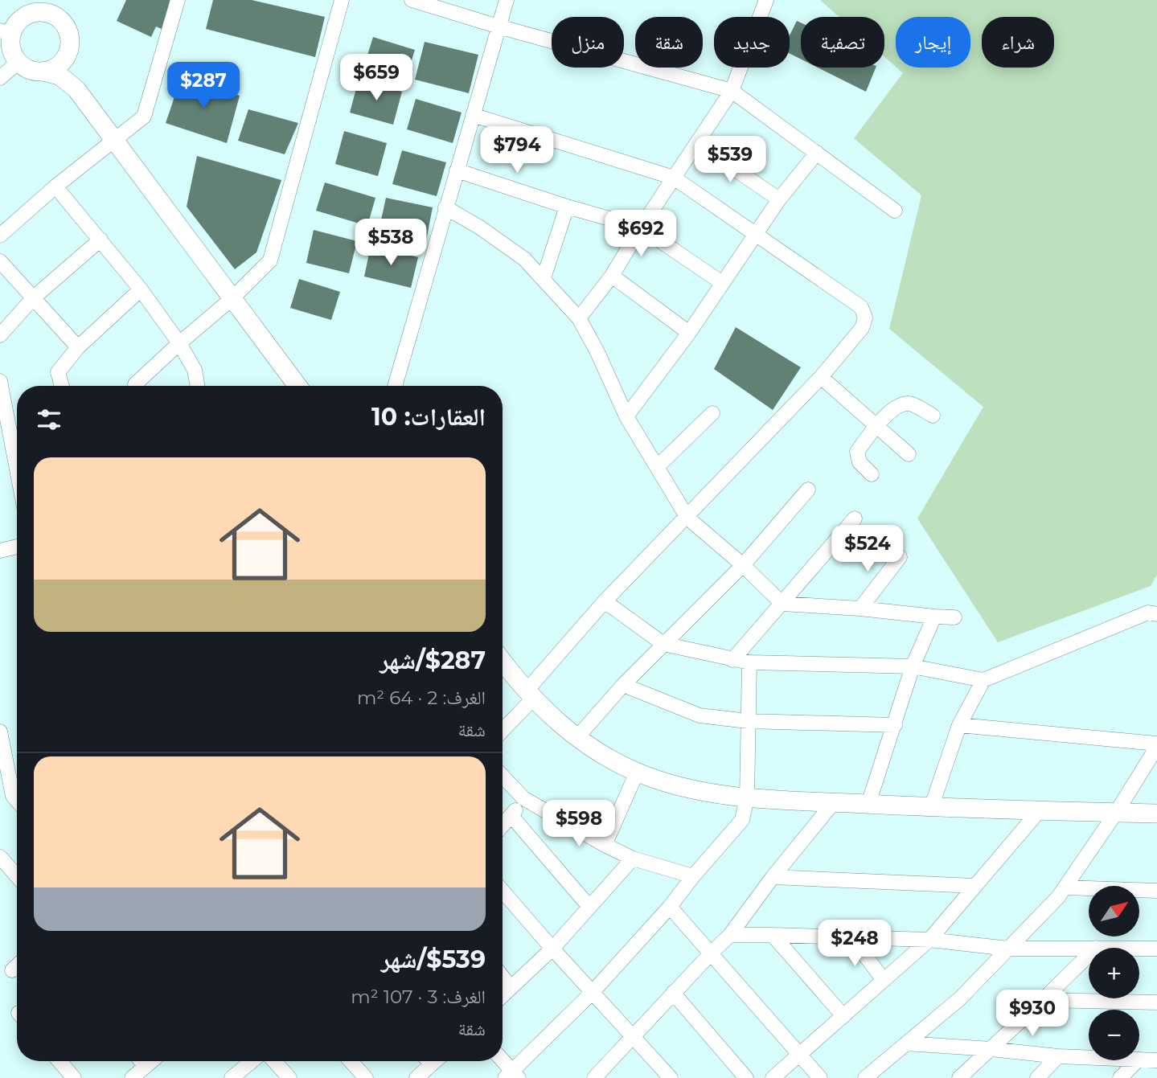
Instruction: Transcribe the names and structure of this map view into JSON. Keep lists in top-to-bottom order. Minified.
{"north":"top right","page":{"chip":["شراء","إيجار","تصفية","جديد","شقة","منزل"],"price":["$659","$287","$794","$539","$692","$538","$524","$598","$248","$930"],"heading":"العقارات: 10","list":[{"name":"$287/شهر","note":"الغرف: 2 · 64 m² · شقة"},{"name":"$539/شهر","note":"الغرف: 3 · 107 m² · شقة"}],"map_buttons":["+","−"]}}
